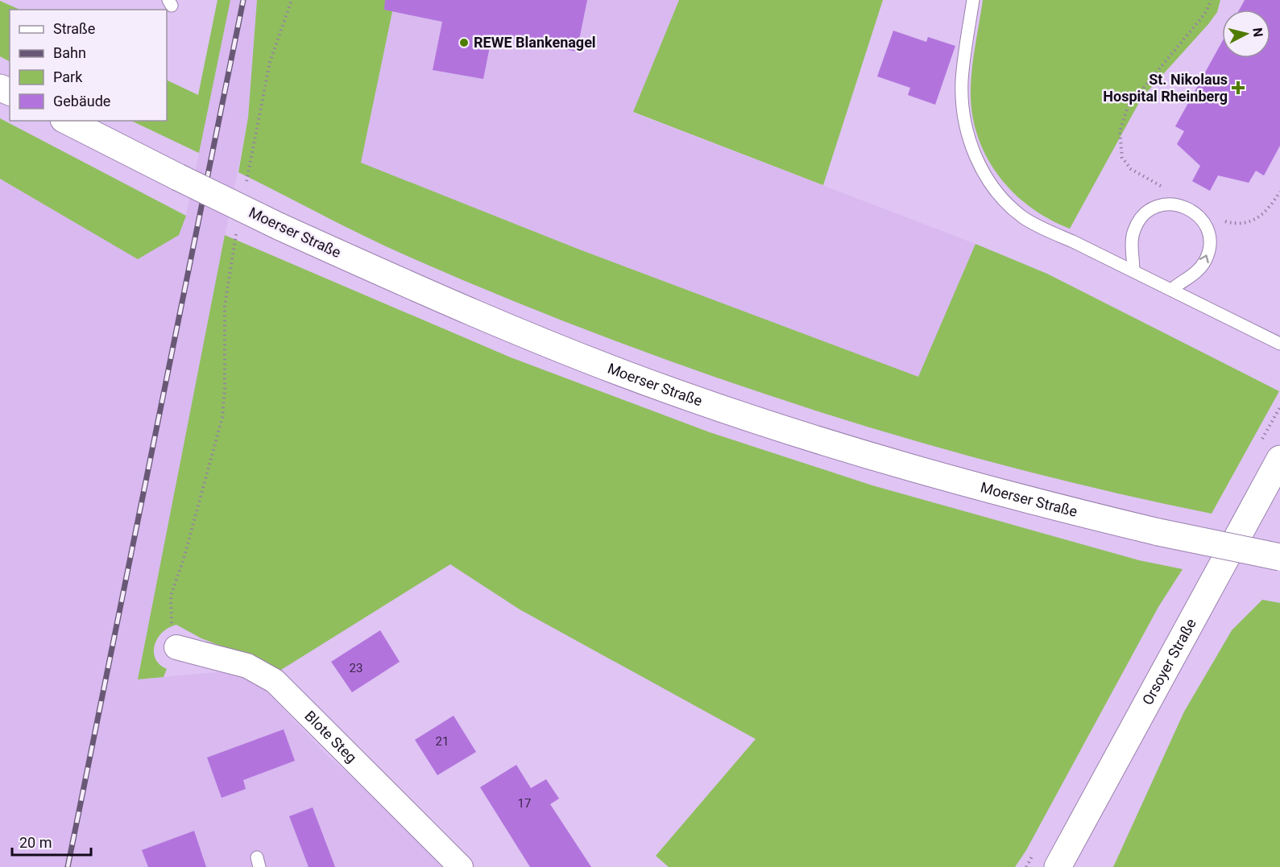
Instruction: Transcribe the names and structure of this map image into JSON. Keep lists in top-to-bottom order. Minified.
{"streets":{"main road":["Moerser Straße","Orsoyer Straße"],"street":["Blote Steg"]},"places":{"other":["REWE Blankenagel"],"health":["St. Nikolaus Hospital Rheinberg"]},"house_numbers":["23","21","17"],"legend":["Straße","Bahn","Park","Gebäude"],"scale_bar":"20 m","north":"right"}
